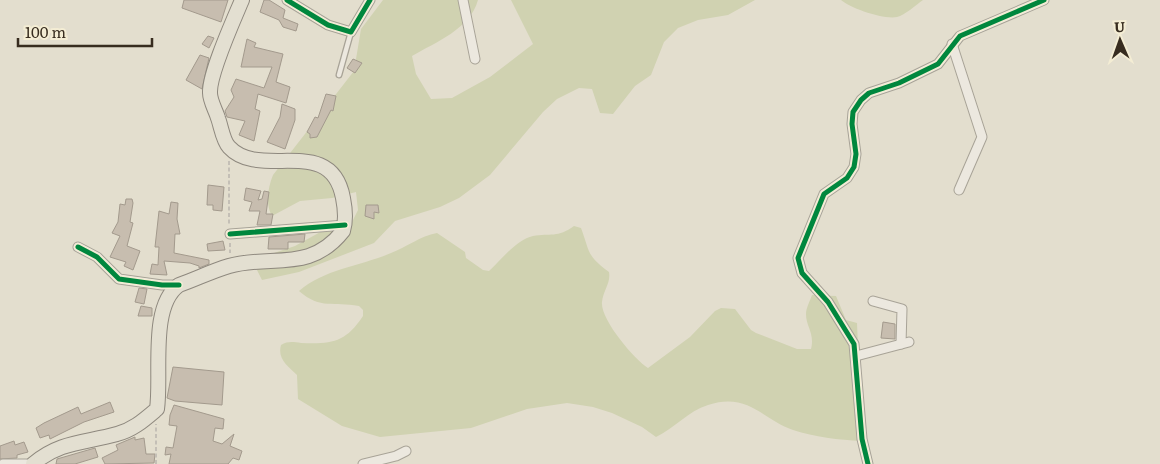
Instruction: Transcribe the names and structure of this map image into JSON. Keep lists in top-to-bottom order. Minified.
{"scale_bar":"100 m","north":"top"}
